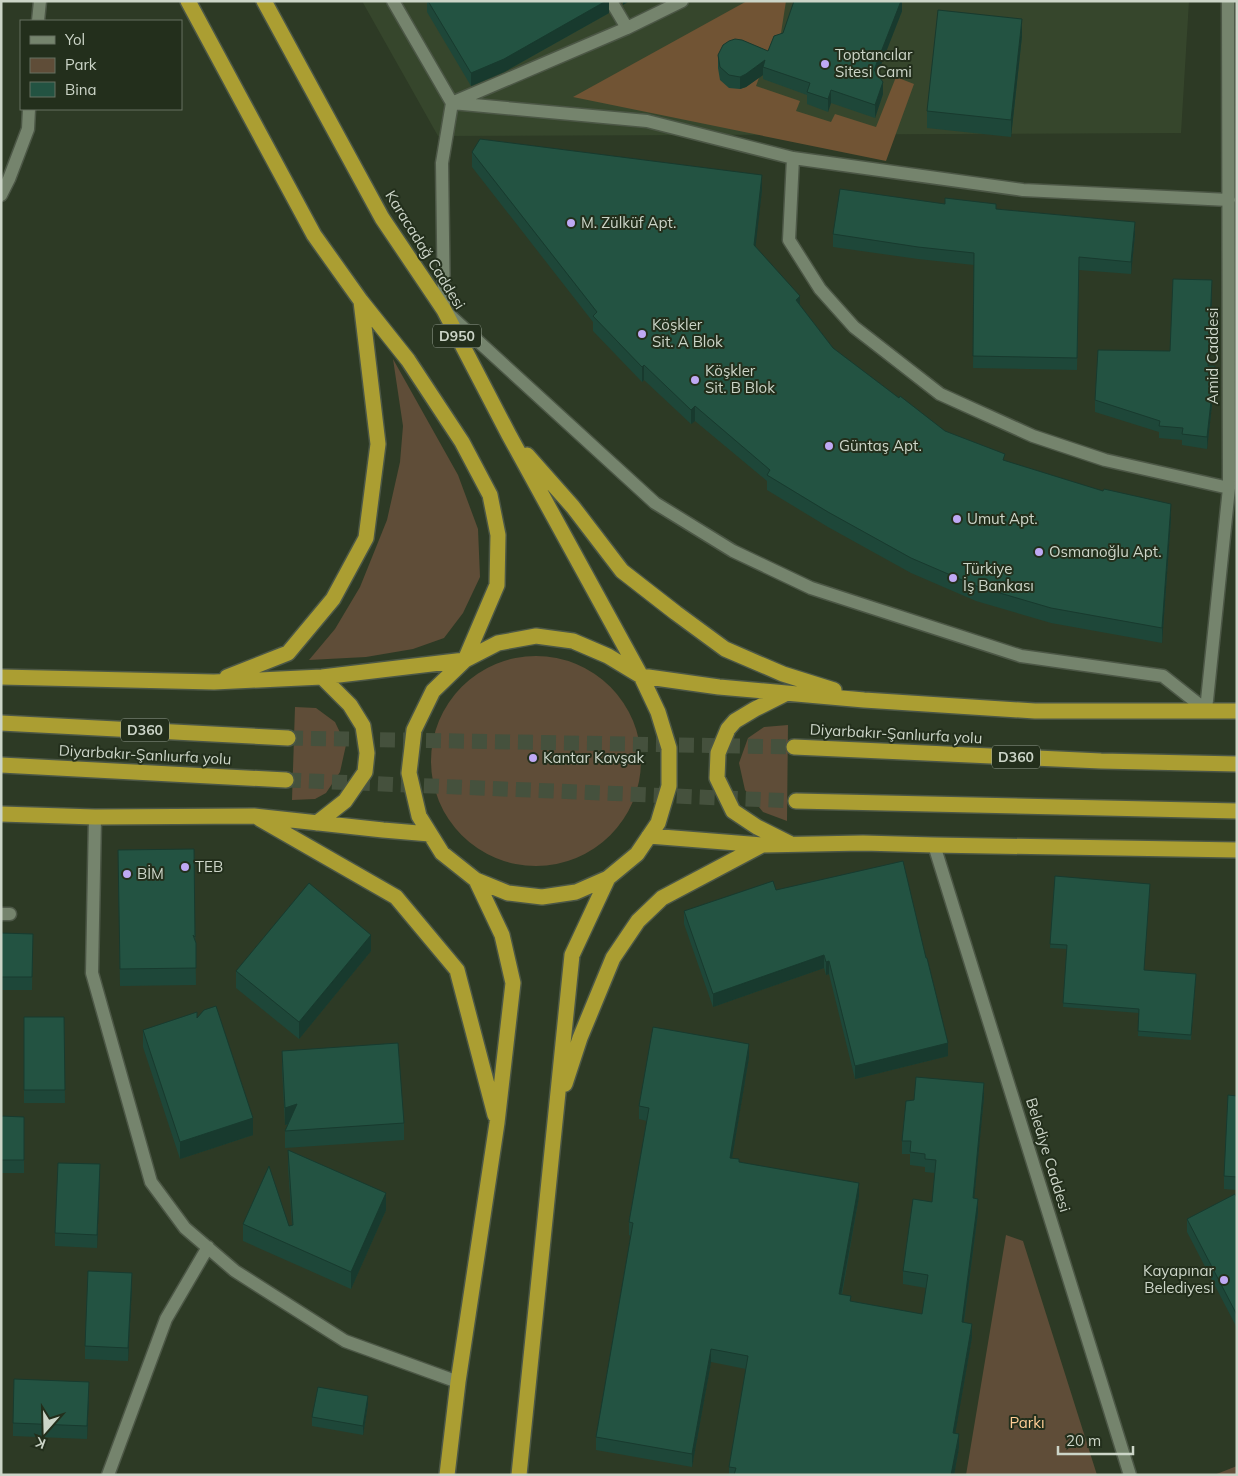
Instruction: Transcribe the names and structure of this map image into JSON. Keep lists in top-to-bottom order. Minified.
{"streets":{"highway":["Karacadağ Caddesi","D950","D360","Diyarbakır-Şanlıurfa yolu"],"street":["Amid Caddesi","Belediye Caddesi"]},"parks":["Parkı"],"places":["Toptancılar Sitesi Cami","M. Zülküf Apt.","Köşkler Sit. A Blok","Köşkler Sit. B Blok","Güntaş Apt.","Umut Apt.","Osmanoğlu Apt.","Türkiye İş Bankası","Kantar Kavşak","TEB","BİM","Kayapınar Belediyesi"],"legend":["Yol","Park","Bina"],"scale_bar":"20 m","north":"bottom"}
